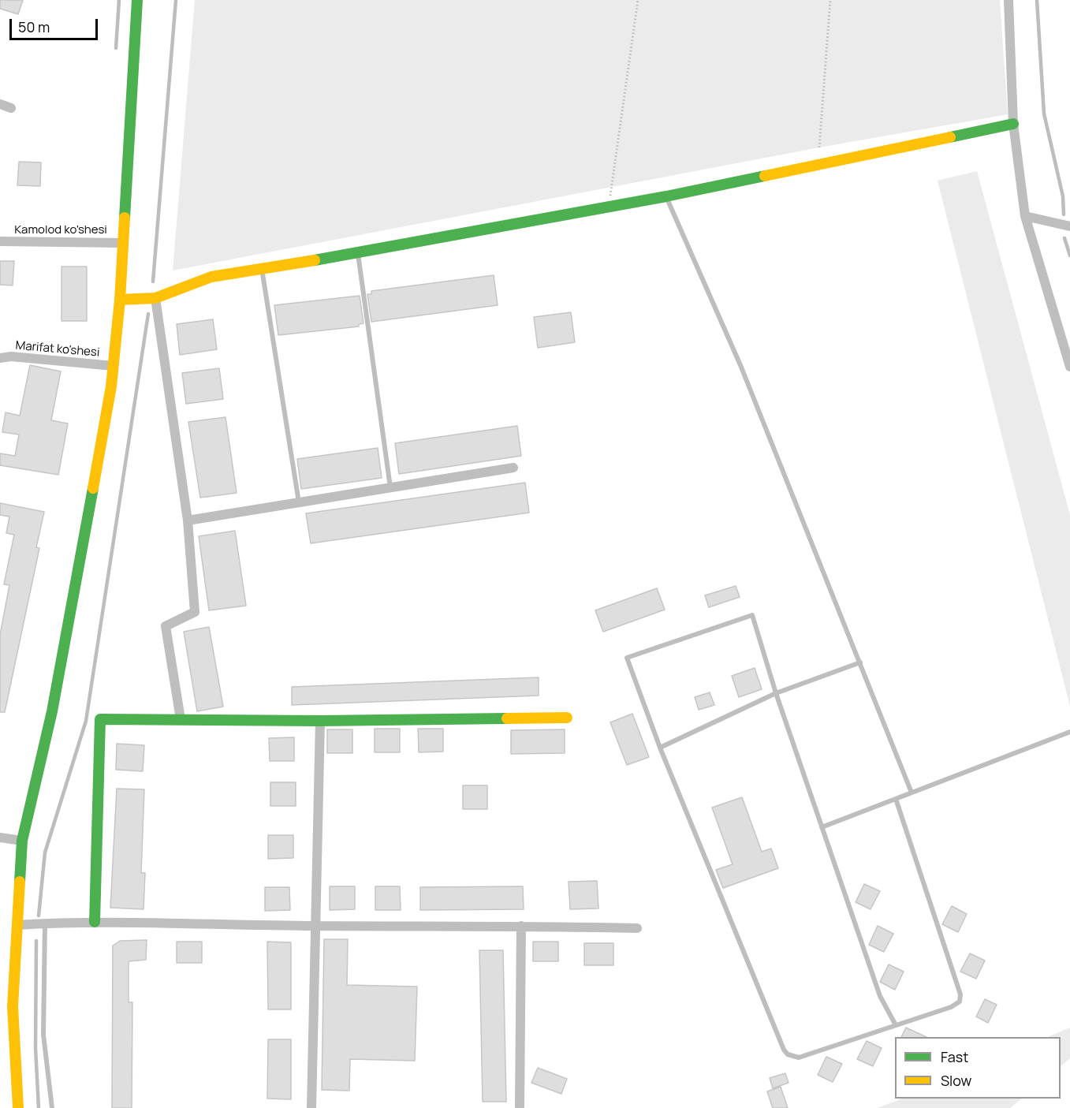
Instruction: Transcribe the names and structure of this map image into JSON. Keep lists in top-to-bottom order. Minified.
{"streets":{"street":["Kamolod ko'shesi","Marifat ko'shesi"]},"legend":["Fast","Slow"],"scale_bar":"50 m"}
